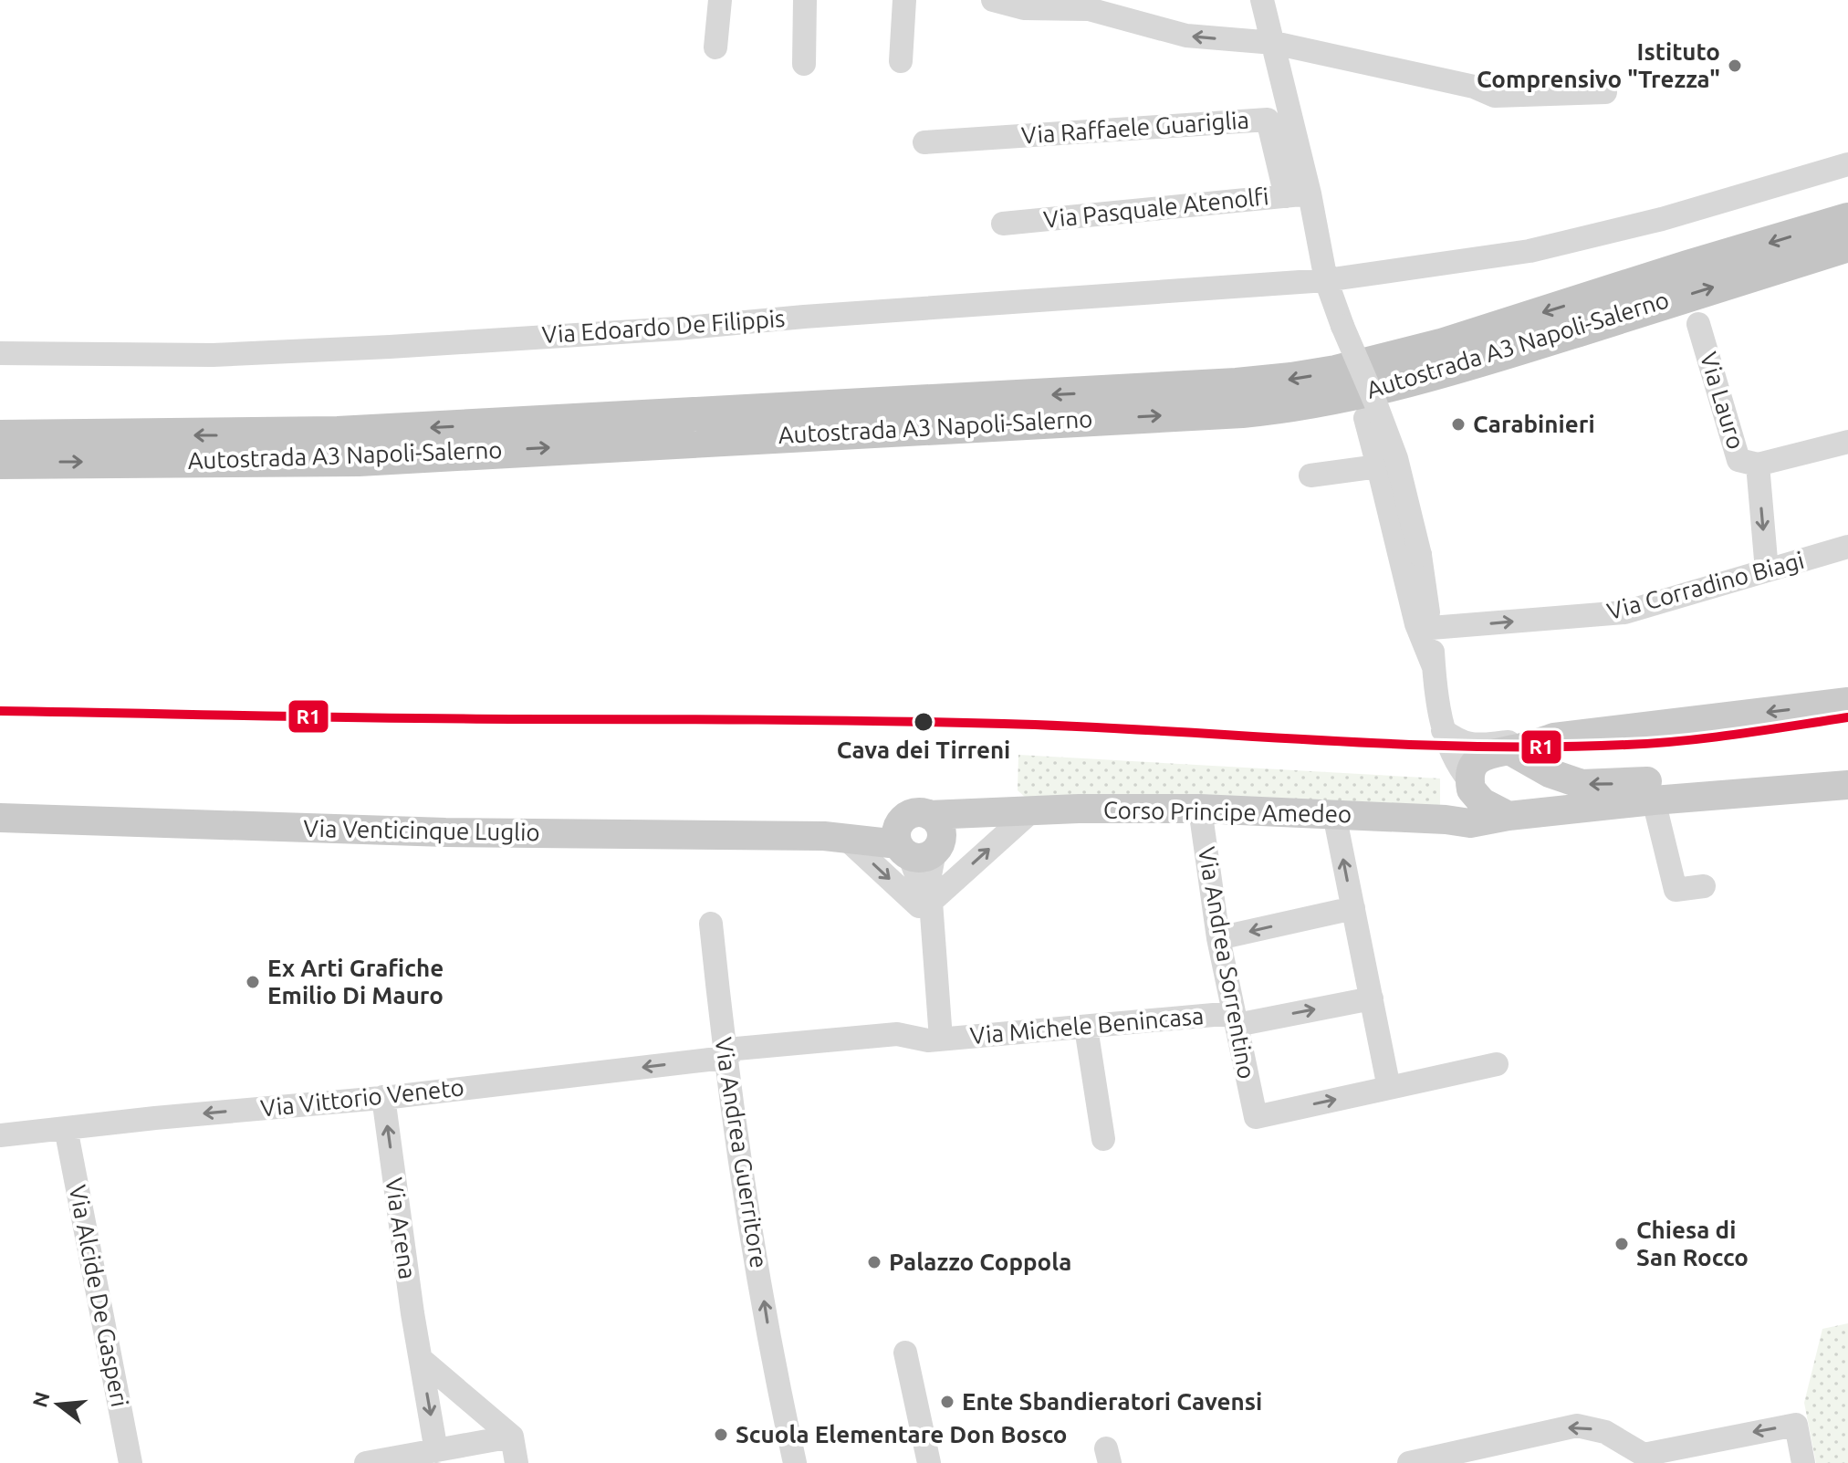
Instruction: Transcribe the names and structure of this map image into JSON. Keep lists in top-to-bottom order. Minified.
{"streets":{"highway":["Autostrada A3 Napoli-Salerno"],"main road":["Corso Principe Amedeo","Via Venticinque Luglio"],"street":["Via Raffaele Guariglia","Via Pasquale Atenolfi","Via Edoardo De Filippis","Via Lauro","Via Corradino Biagi","Via Andrea Sorrentino","Via Michele Benincasa","Via Vittorio Veneto","Via Andrea Guerritore","Via Arena","Via Alcide De Gasperi"]},"crossings":[["Via Raffaele Guariglia","Via Pasquale Atenolfi"],["Via Lauro","Via Corradino Biagi"],["Corso Principe Amedeo","Via Venticinque Luglio"],["Corso Principe Amedeo","Via Andrea Sorrentino"],["Via Andrea Sorrentino","Via Michele Benincasa"],["Via Michele Benincasa","Via Vittorio Veneto"],["Via Vittorio Veneto","Via Andrea Guerritore"],["Via Vittorio Veneto","Via Arena"],["Via Vittorio Veneto","Via Alcide De Gasperi"]],"one_way":["Via Corradino Biagi","Via Vittorio Veneto","Via Andrea Guerritore"],"places":["Istituto Comprensivo \"Trezza\"","Carabinieri","Cava dei Tirreni","Ex Arti Grafiche Emilio Di Mauro","Chiesa di San Rocco","Palazzo Coppola","Ente Sbandieratori Cavensi","Scuola Elementare Don Bosco"],"lines":["transit line R1"],"north":"left"}
